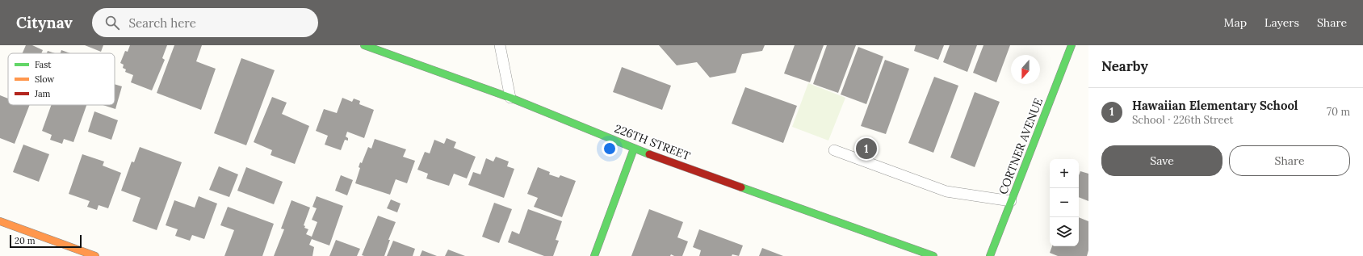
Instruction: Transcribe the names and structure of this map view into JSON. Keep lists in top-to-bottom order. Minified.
{"streets":{"street":["226TH STREET","CORTNER AVENUE"]},"legend":["Fast","Slow","Jam"],"scale_bar":"20 m","north":"bottom","page":{"header":"Citynav","search":"Search here","nav":["Map","Layers","Share"],"heading":"Nearby","list":[{"mark":"1","name":"Hawaiian Elementary School","note":"School · 226th Street","value":"70 m"}],"buttons":["Save","Share"],"pins":"1","map_buttons":["+","−"],"scale":"20 m"}}
